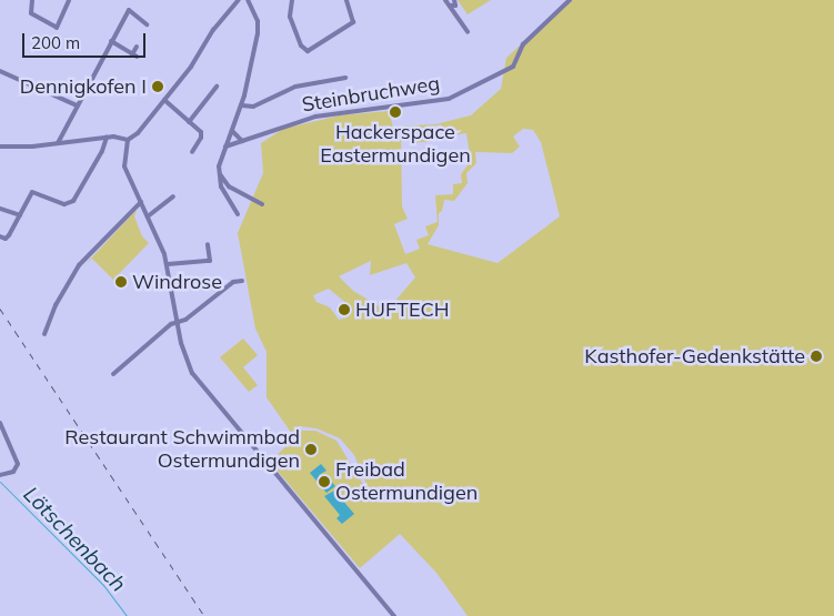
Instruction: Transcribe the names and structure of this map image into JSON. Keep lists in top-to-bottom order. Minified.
{"streets":{"street":["Steinbruchweg"]},"water":["Lötschenbach"],"places":["Dennigkofen I","Hackerspace Eastermundigen","Windrose","HUFTECH","Kasthofer-Gedenkstätte","Restaurant Schwimmbad Ostermundigen","Freibad Ostermundigen"],"scale_bar":"200 m"}
